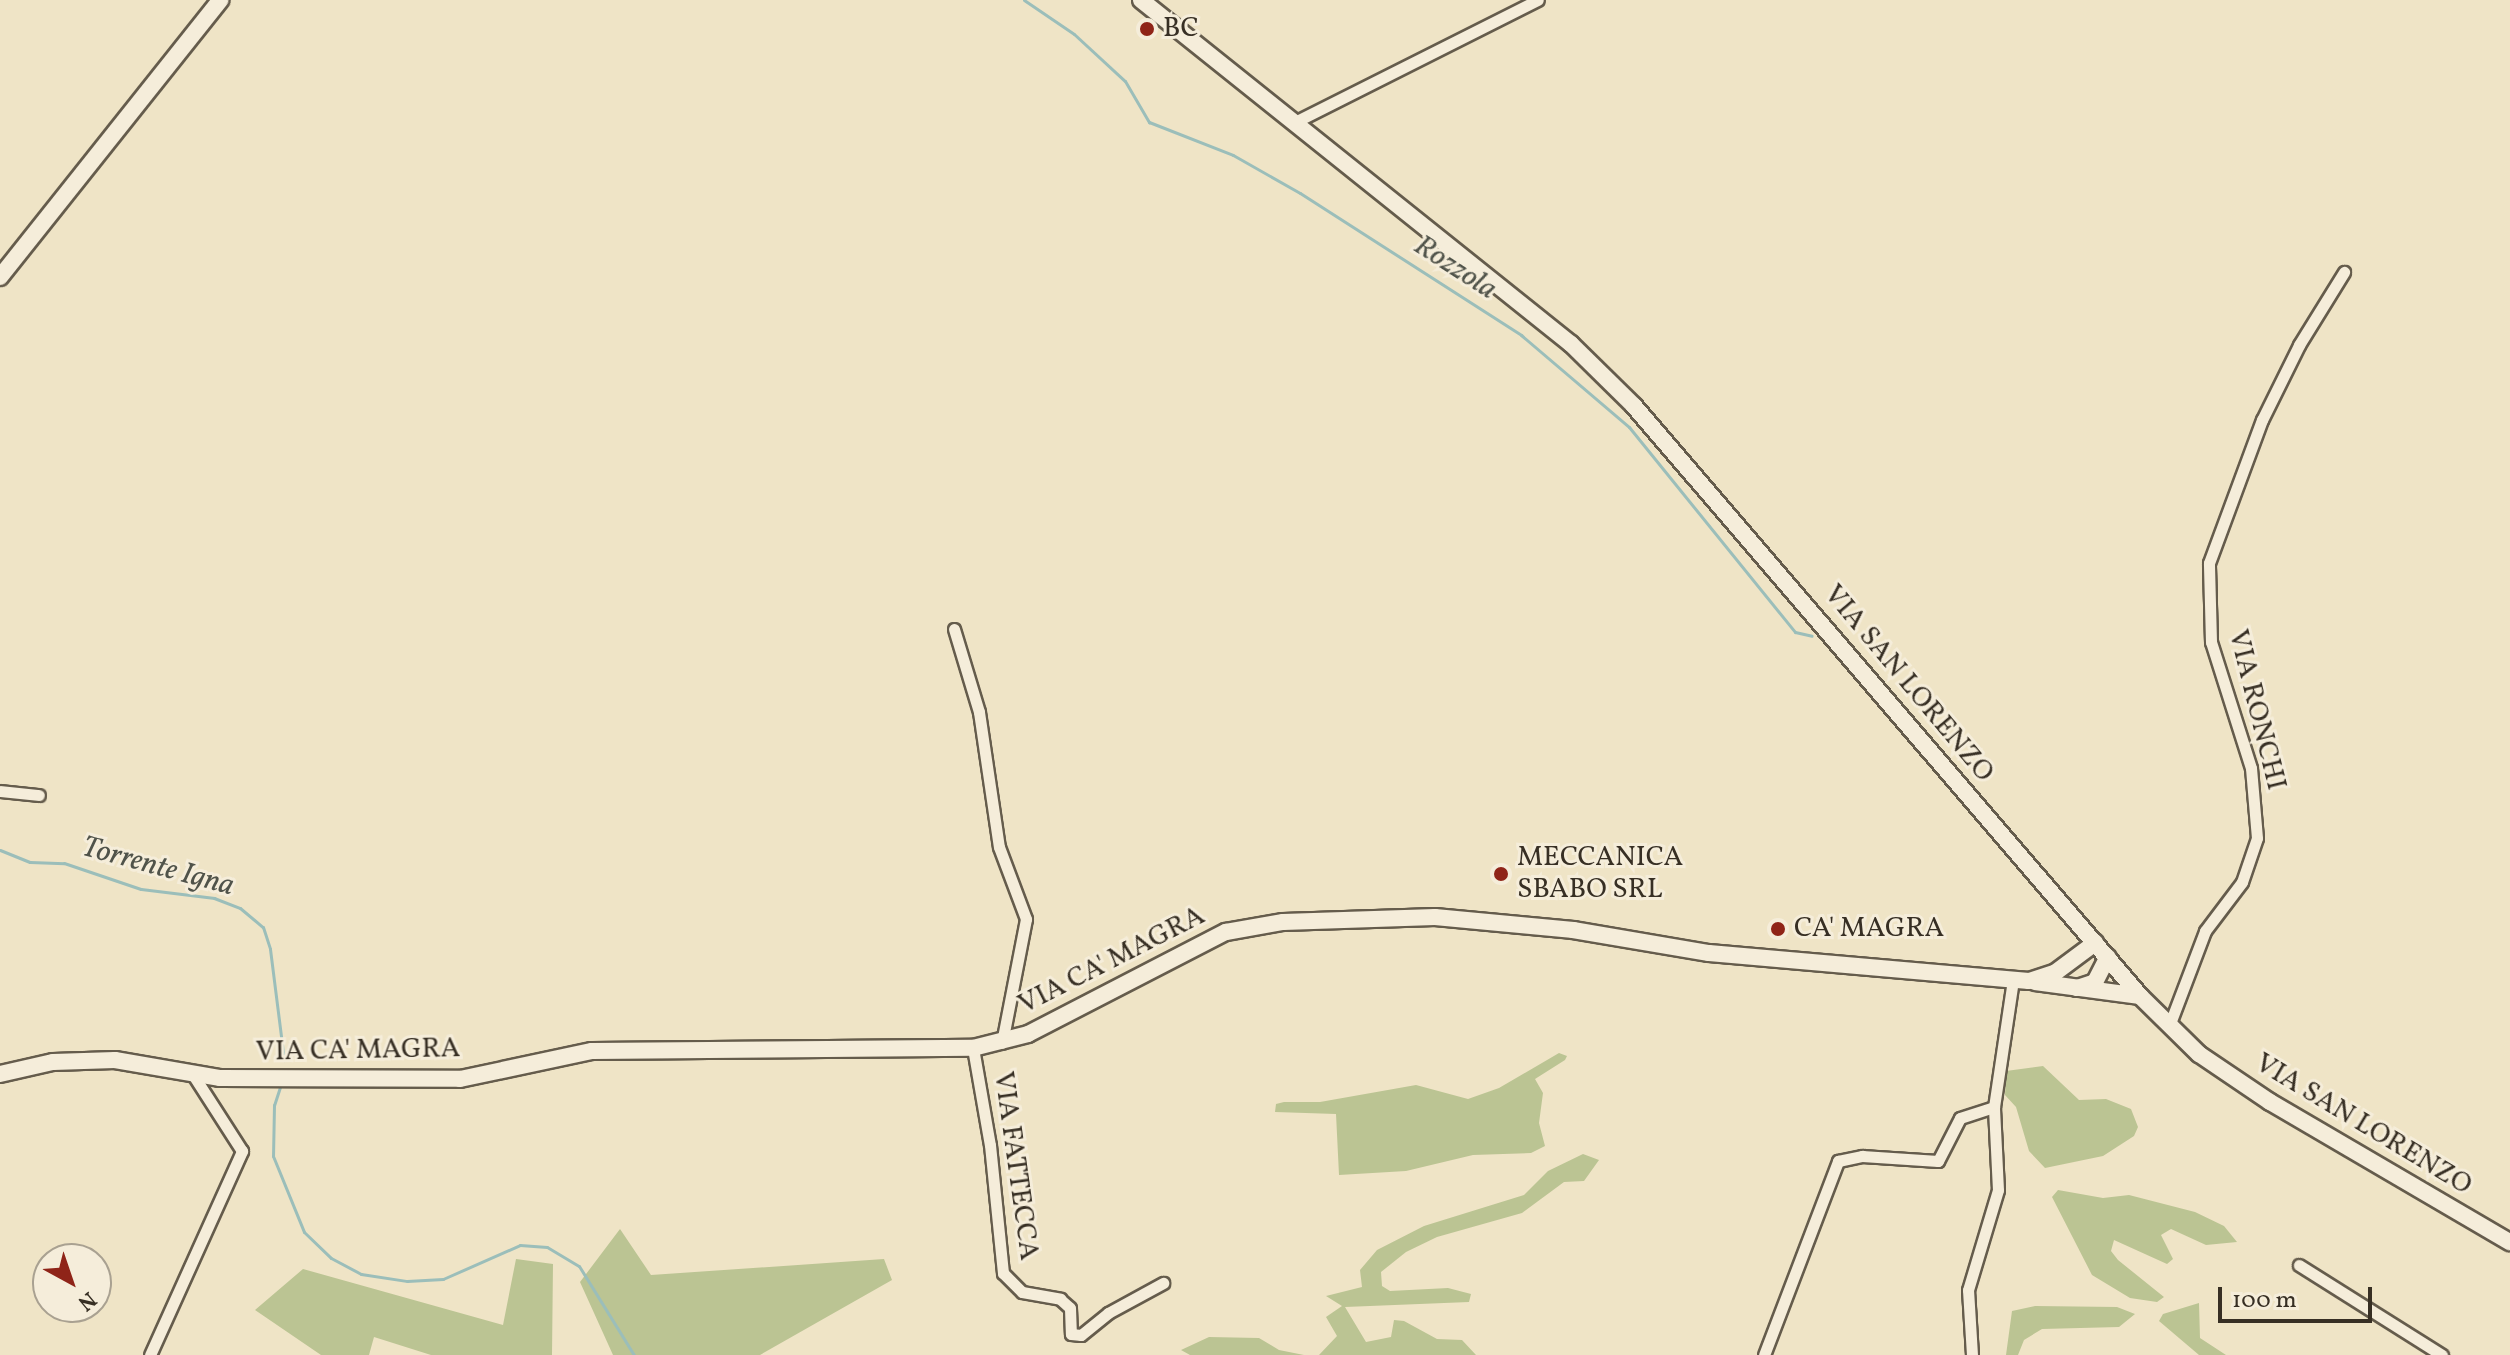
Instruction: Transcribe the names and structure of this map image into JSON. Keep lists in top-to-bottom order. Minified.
{"streets":{"street":["VIA SAN LORENZO","VIA RONCHI","VIA CA' MAGRA","VIA FATTECCA"]},"crossings":[["VIA SAN LORENZO","VIA RONCHI"],["VIA SAN LORENZO","VIA CA' MAGRA"],["VIA CA' MAGRA","VIA FATTECCA"]],"water":["Rozzola","Torrente Igna"],"places":["BC","MECCANICA SBABO SRL","CA' MAGRA"],"scale_bar":"100 m","north":"bottom right"}
